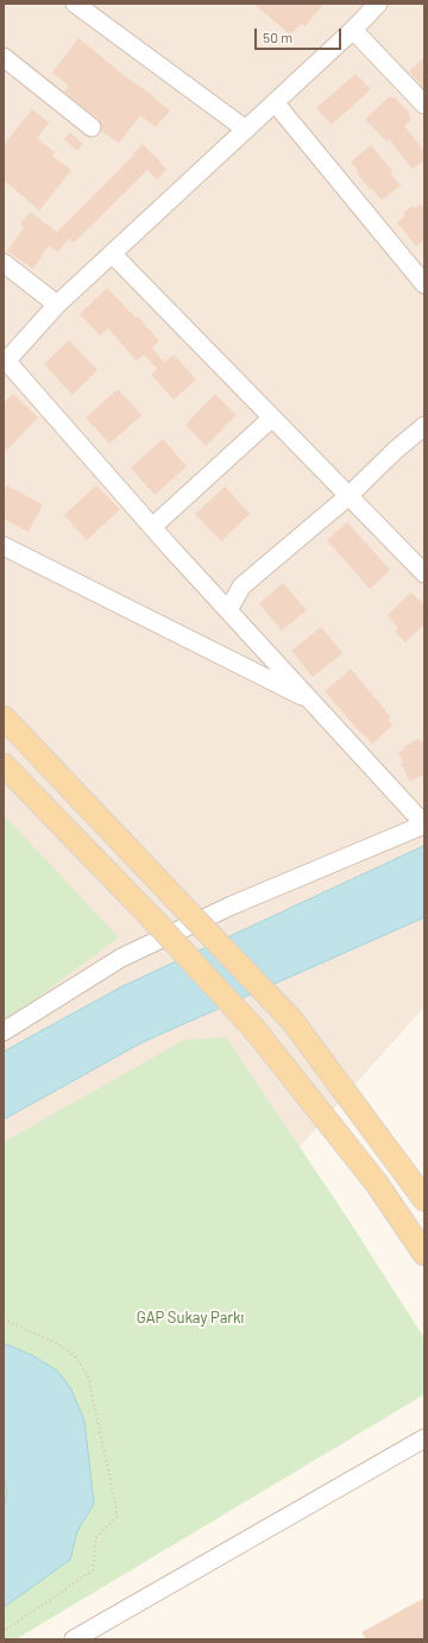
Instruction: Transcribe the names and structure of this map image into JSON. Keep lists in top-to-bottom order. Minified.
{"parks":["GAP Sukay Parkı"],"scale_bar":"50 m"}
